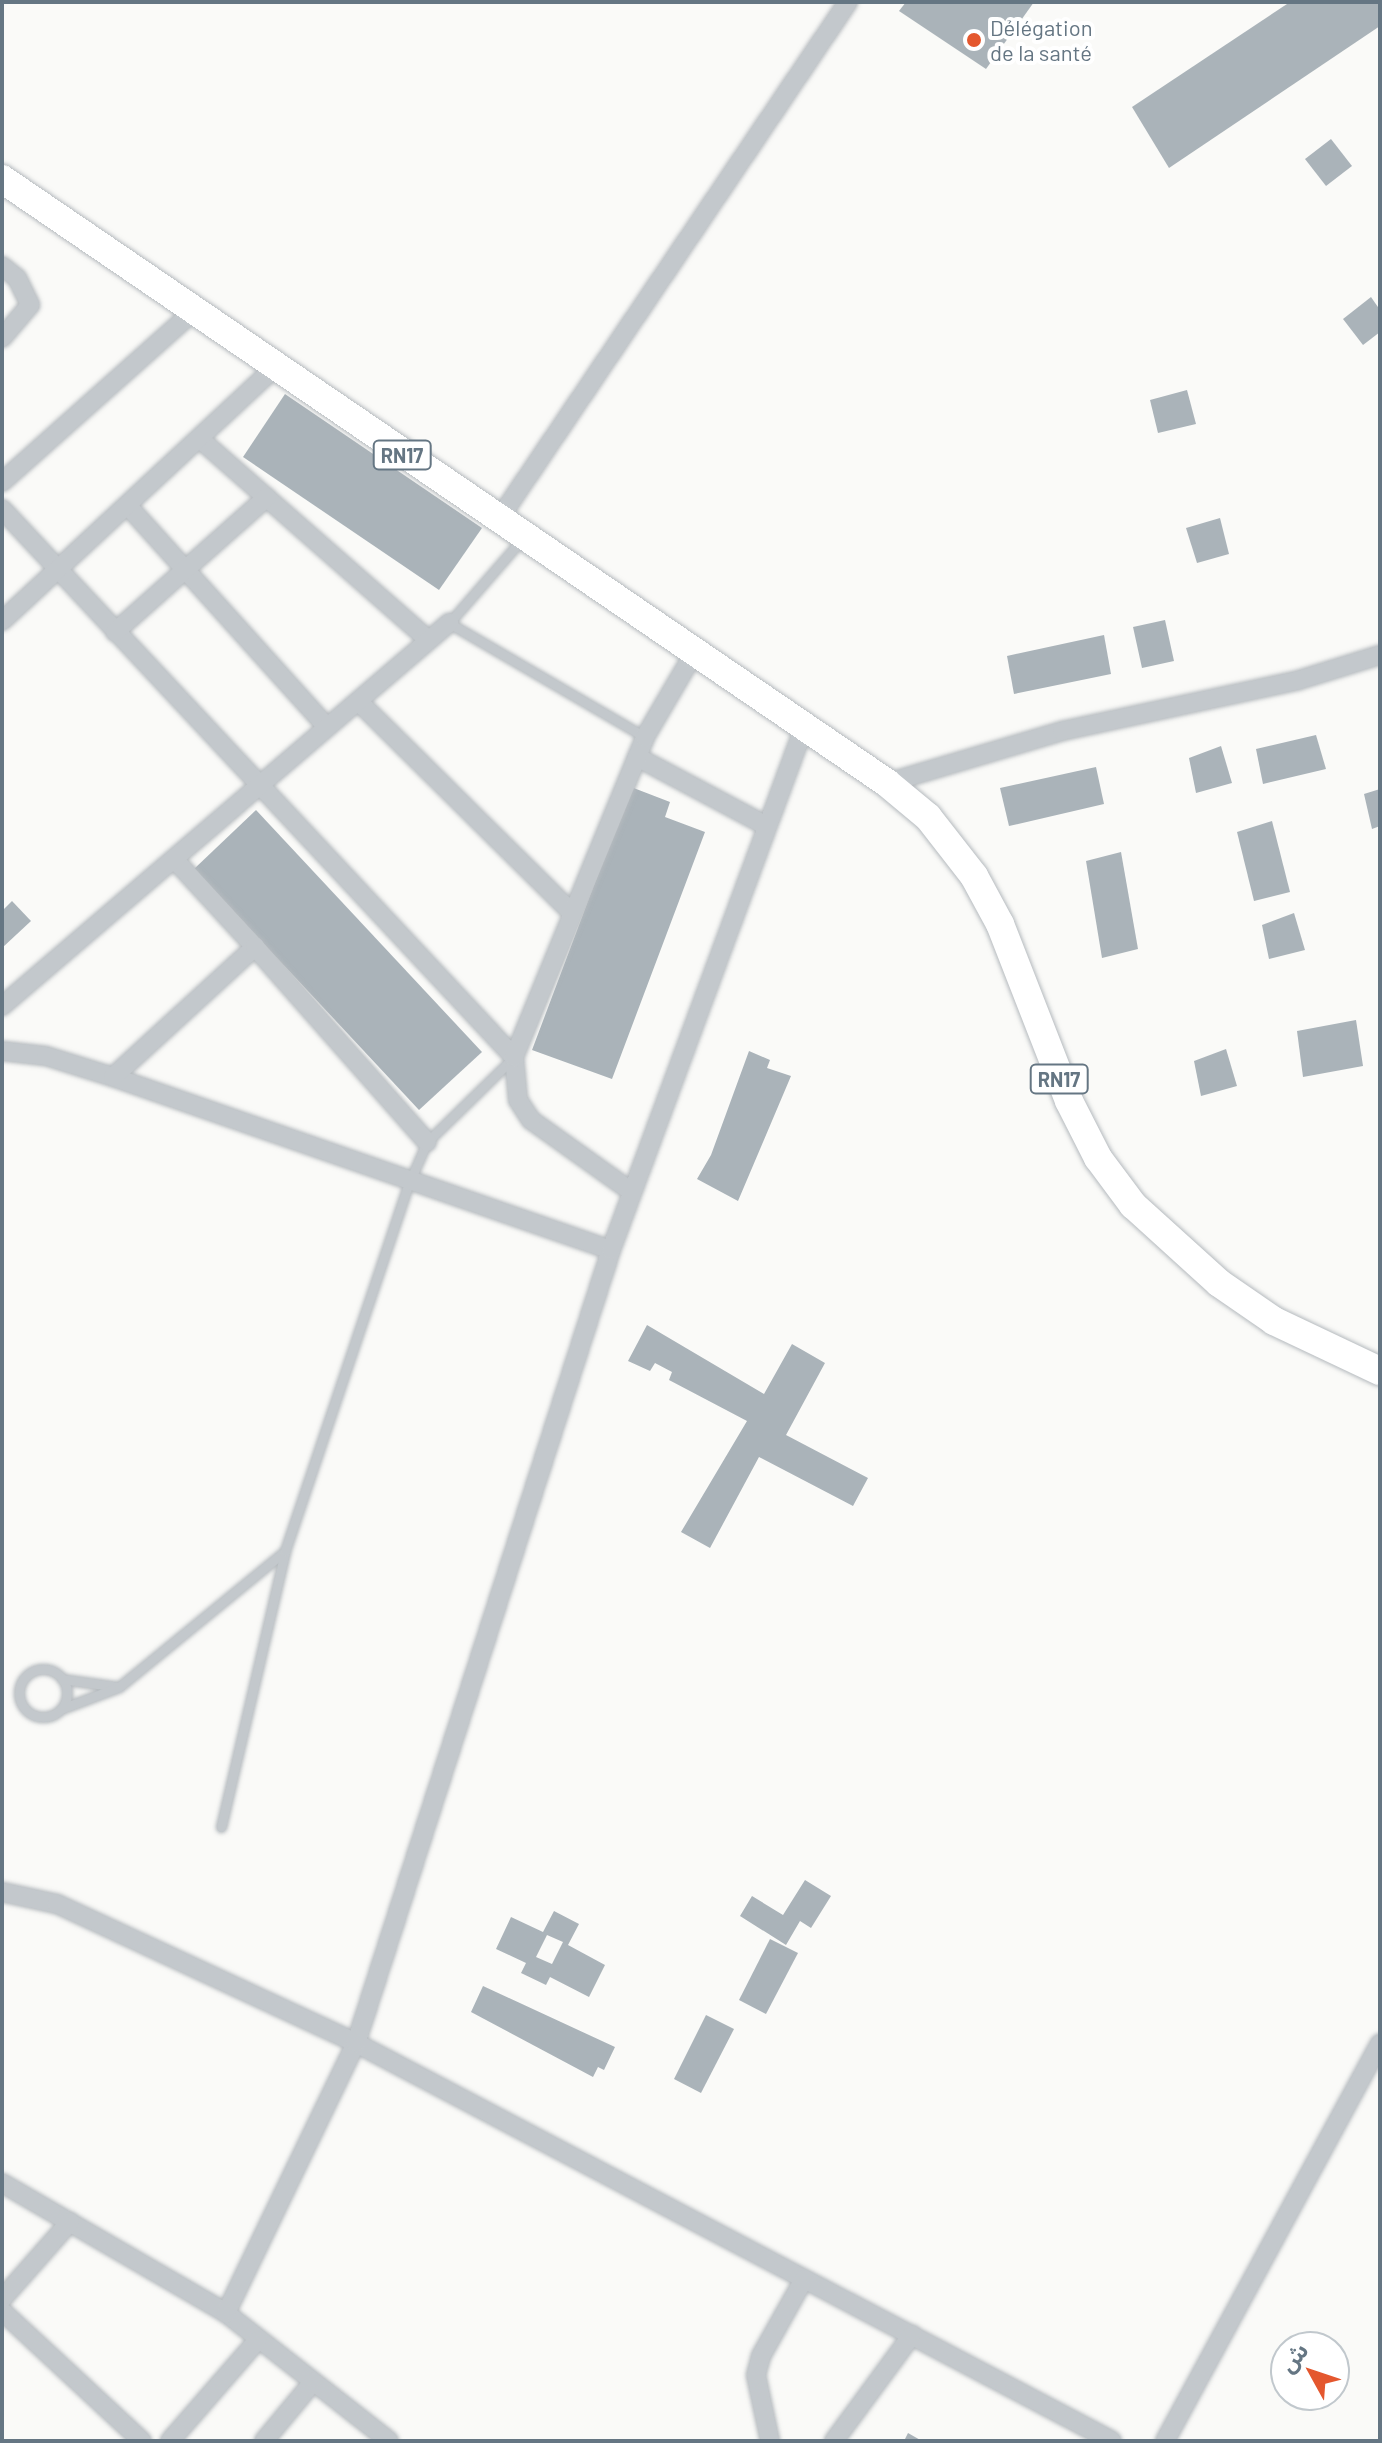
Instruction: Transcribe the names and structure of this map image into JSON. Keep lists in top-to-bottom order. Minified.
{"streets":{"main road":["RN17"]},"places":["Délégation de la santé"],"north":"top left"}
